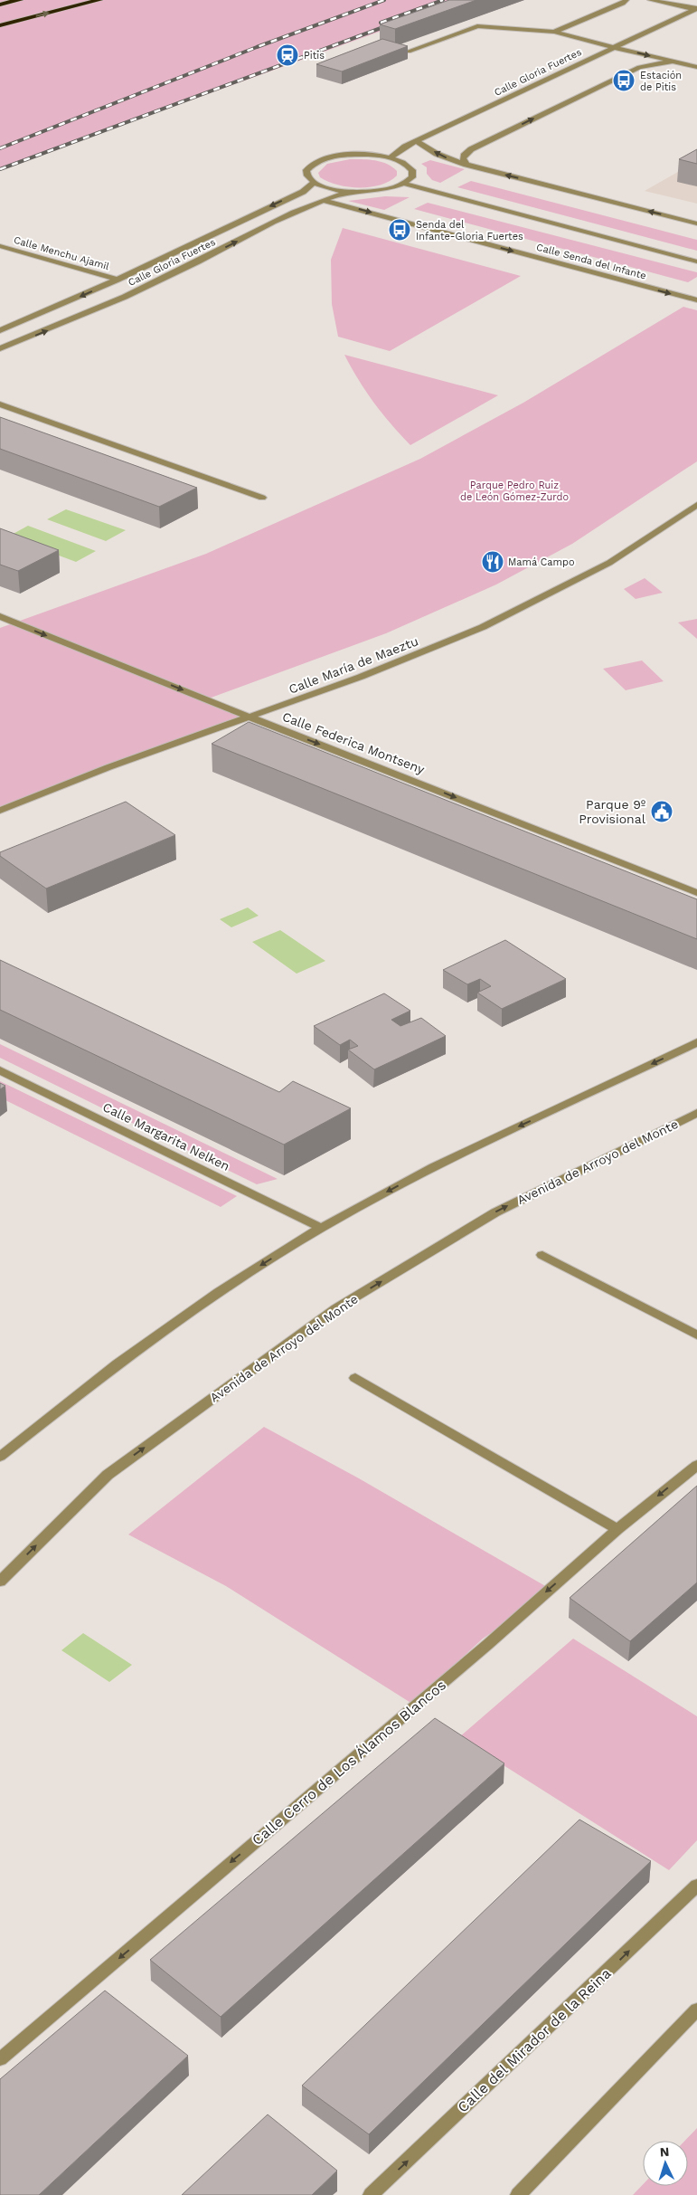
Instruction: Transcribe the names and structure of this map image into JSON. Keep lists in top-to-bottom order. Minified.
{"streets":{"street":["Calle Gloria Fuertes","Calle Menchu Ajamil","Calle Senda del Infante","Calle María de Maeztu","Calle Federica Montseny","Calle Margarita Nelken","Avenida de Arroyo del Monte","Calle Cerro de Los Álamos Blancos","Calle del Mirador de la Reina"]},"crossings":[["Calle Gloria Fuertes","Calle Menchu Ajamil"],["Calle Gloria Fuertes","Calle Senda del Infante"],["Calle María de Maeztu","Calle Federica Montseny"]],"one_way":["Calle Federica Montseny","Calle Cerro de Los Álamos Blancos"],"parks":["Parque Pedro Ruiz de León Gómez-Zurdo"],"places":{"station":["Pitis"],"bus stop":["Estación de Pitis","Senda del Infante-Gloria Fuertes"],"restaurant":["Mamá Campo"],"public building":["Parque 9º Provisional"]},"north":"top"}
